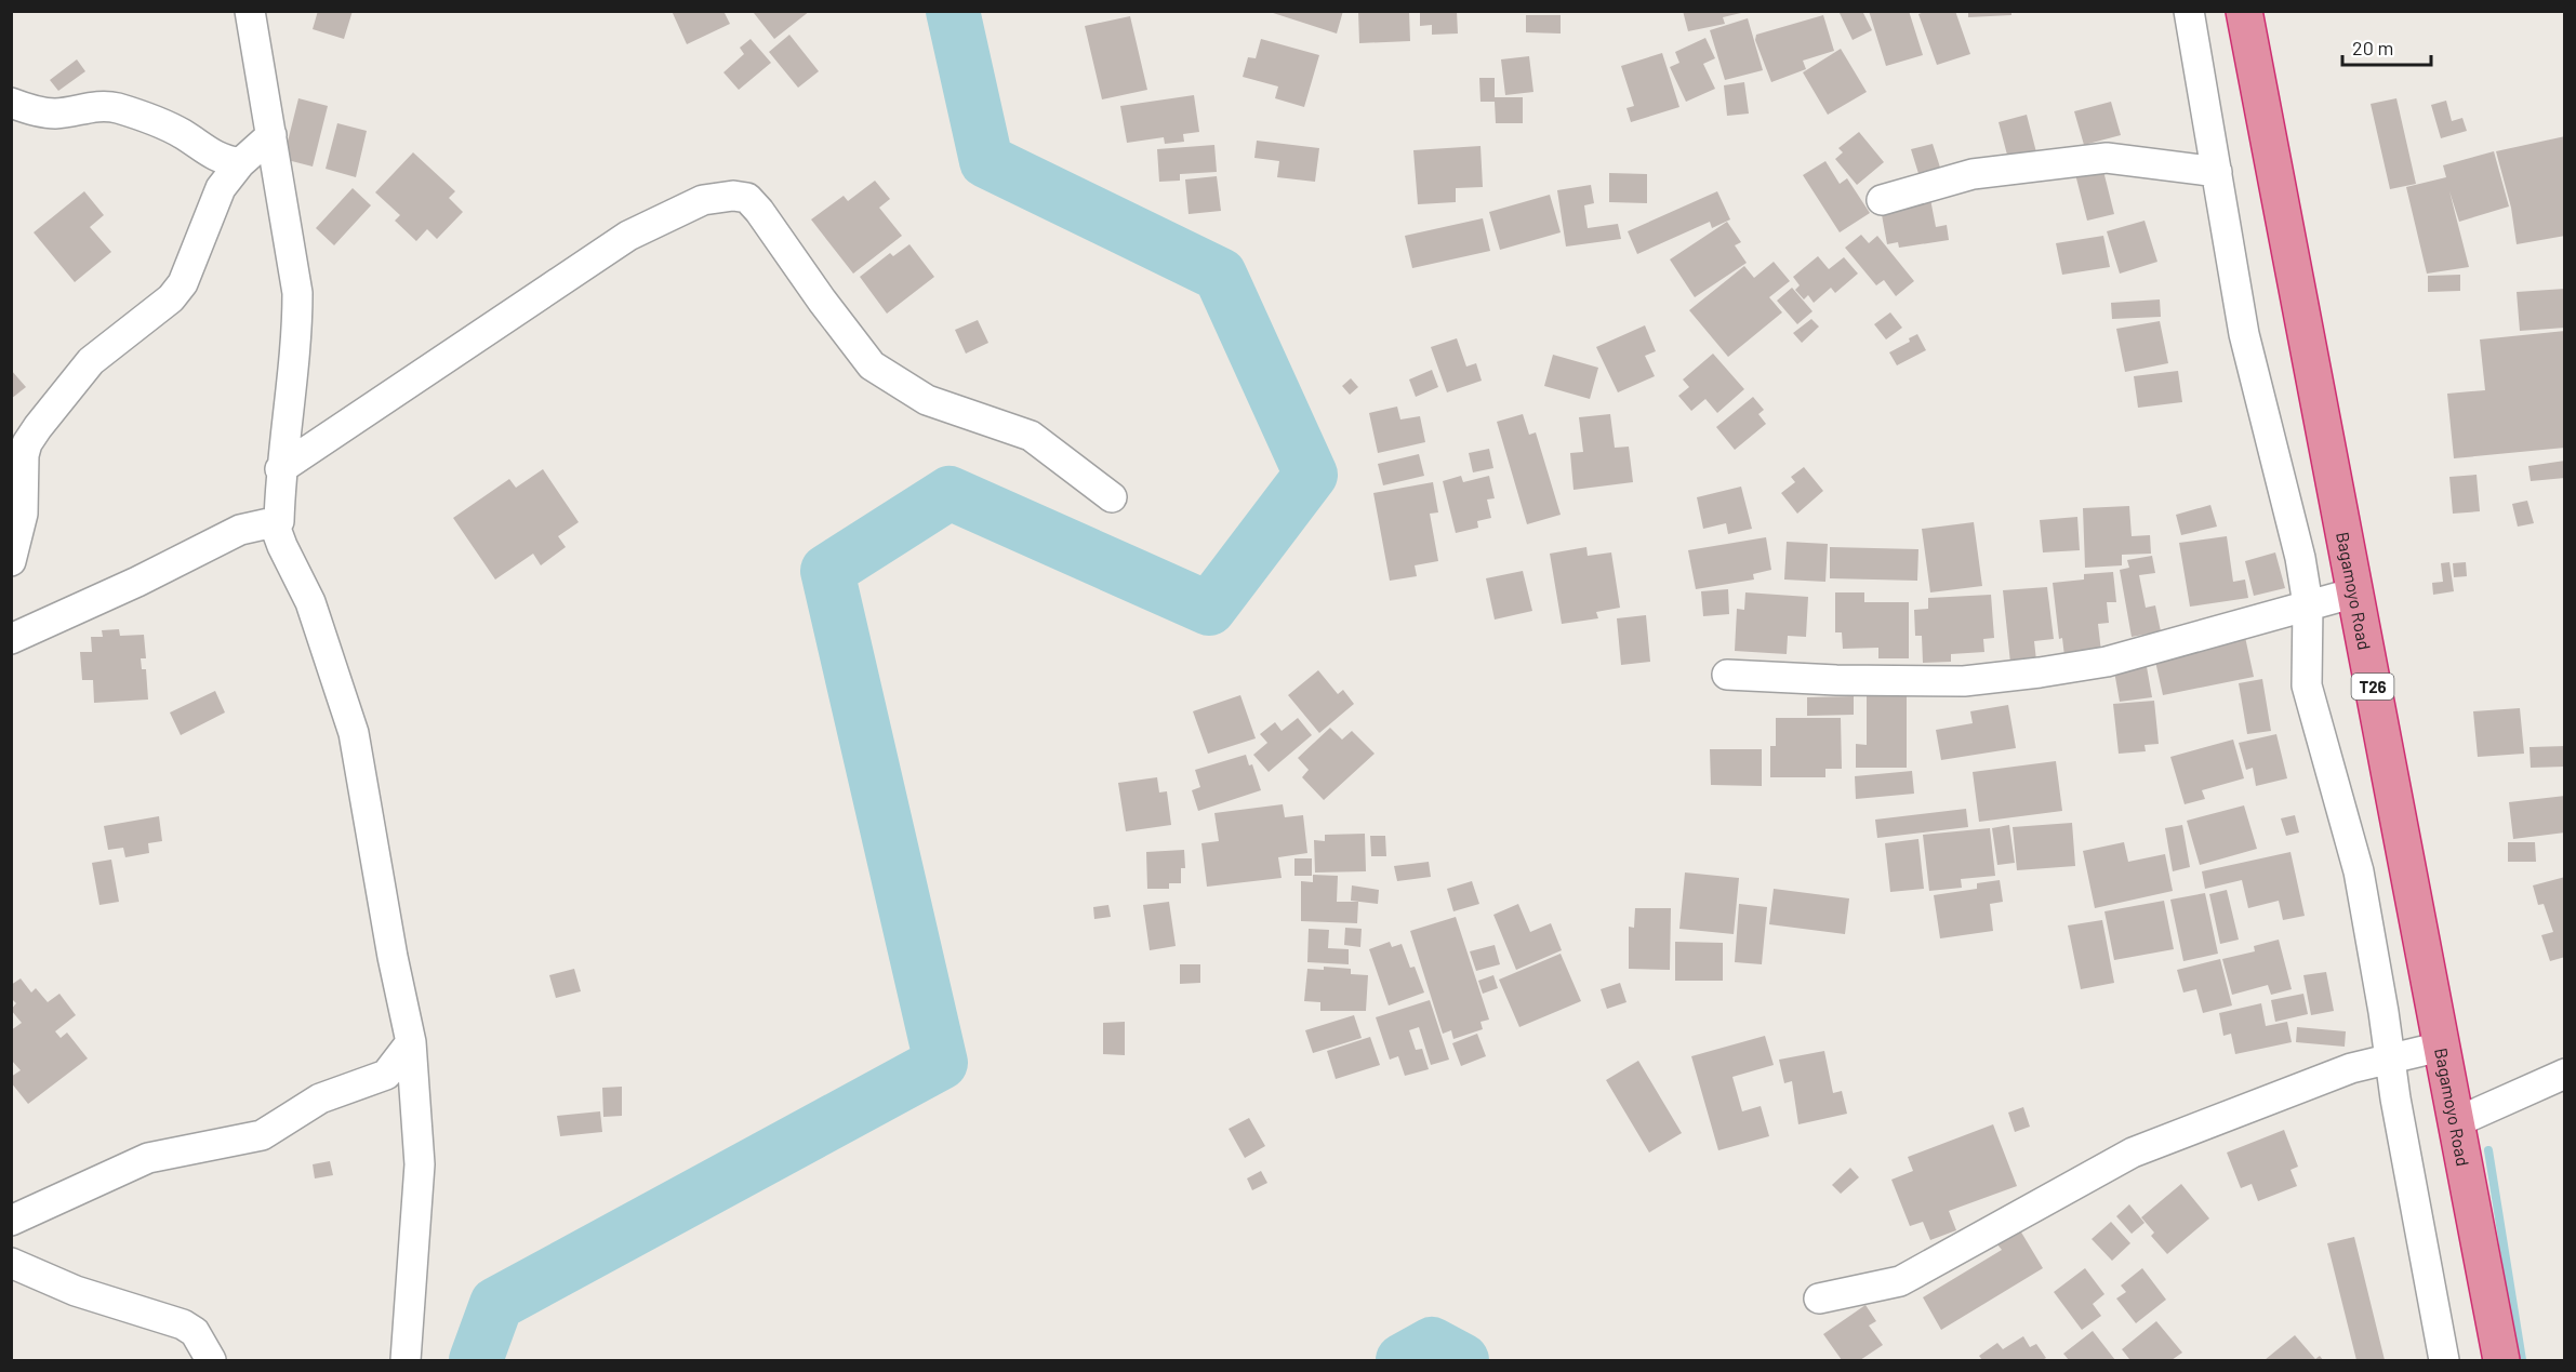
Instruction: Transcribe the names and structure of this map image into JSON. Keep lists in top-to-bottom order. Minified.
{"streets":{"highway":["Bagamoyo Road","T26"]},"scale_bar":"20 m"}
